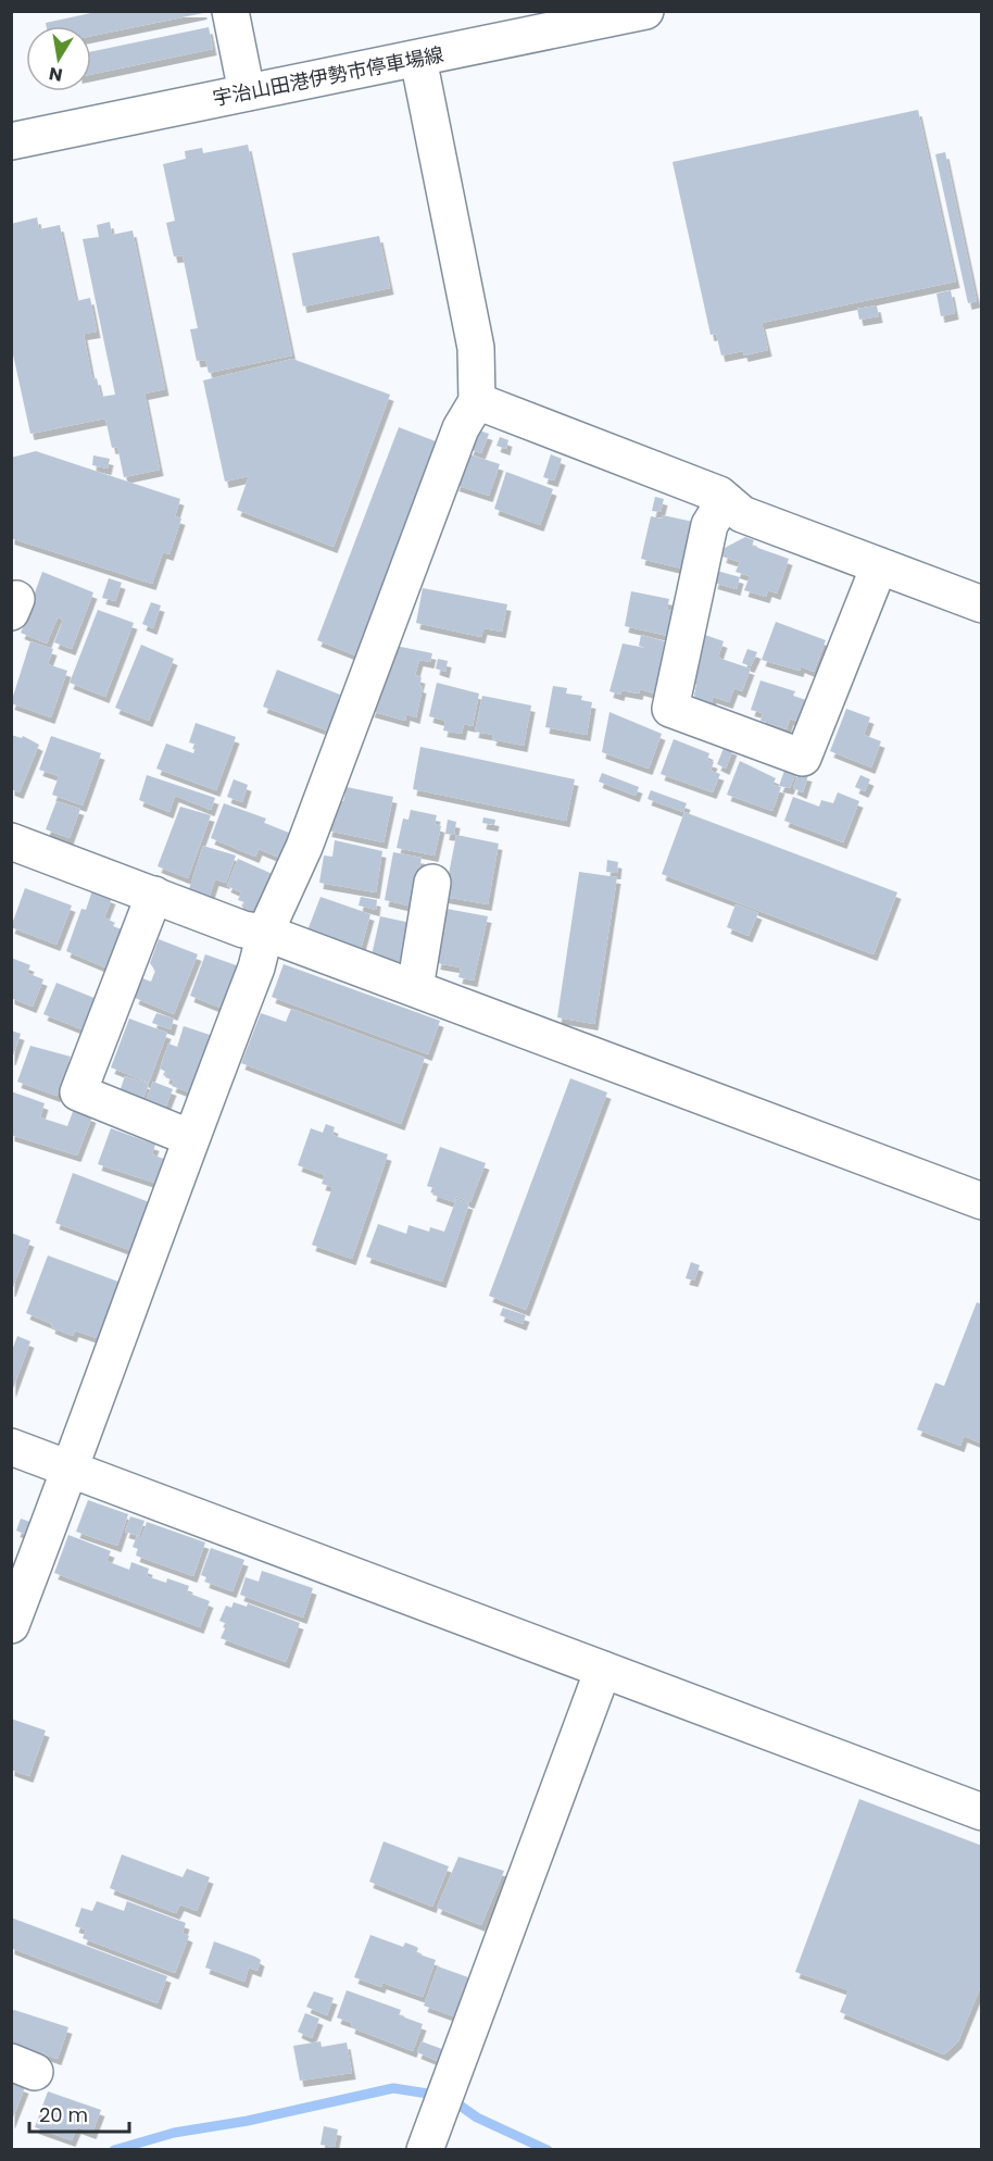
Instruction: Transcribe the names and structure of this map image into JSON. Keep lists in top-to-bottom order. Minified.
{"streets":{"street":["宇治山田港伊勢市停車場線"]},"scale_bar":"20 m","north":"bottom"}
